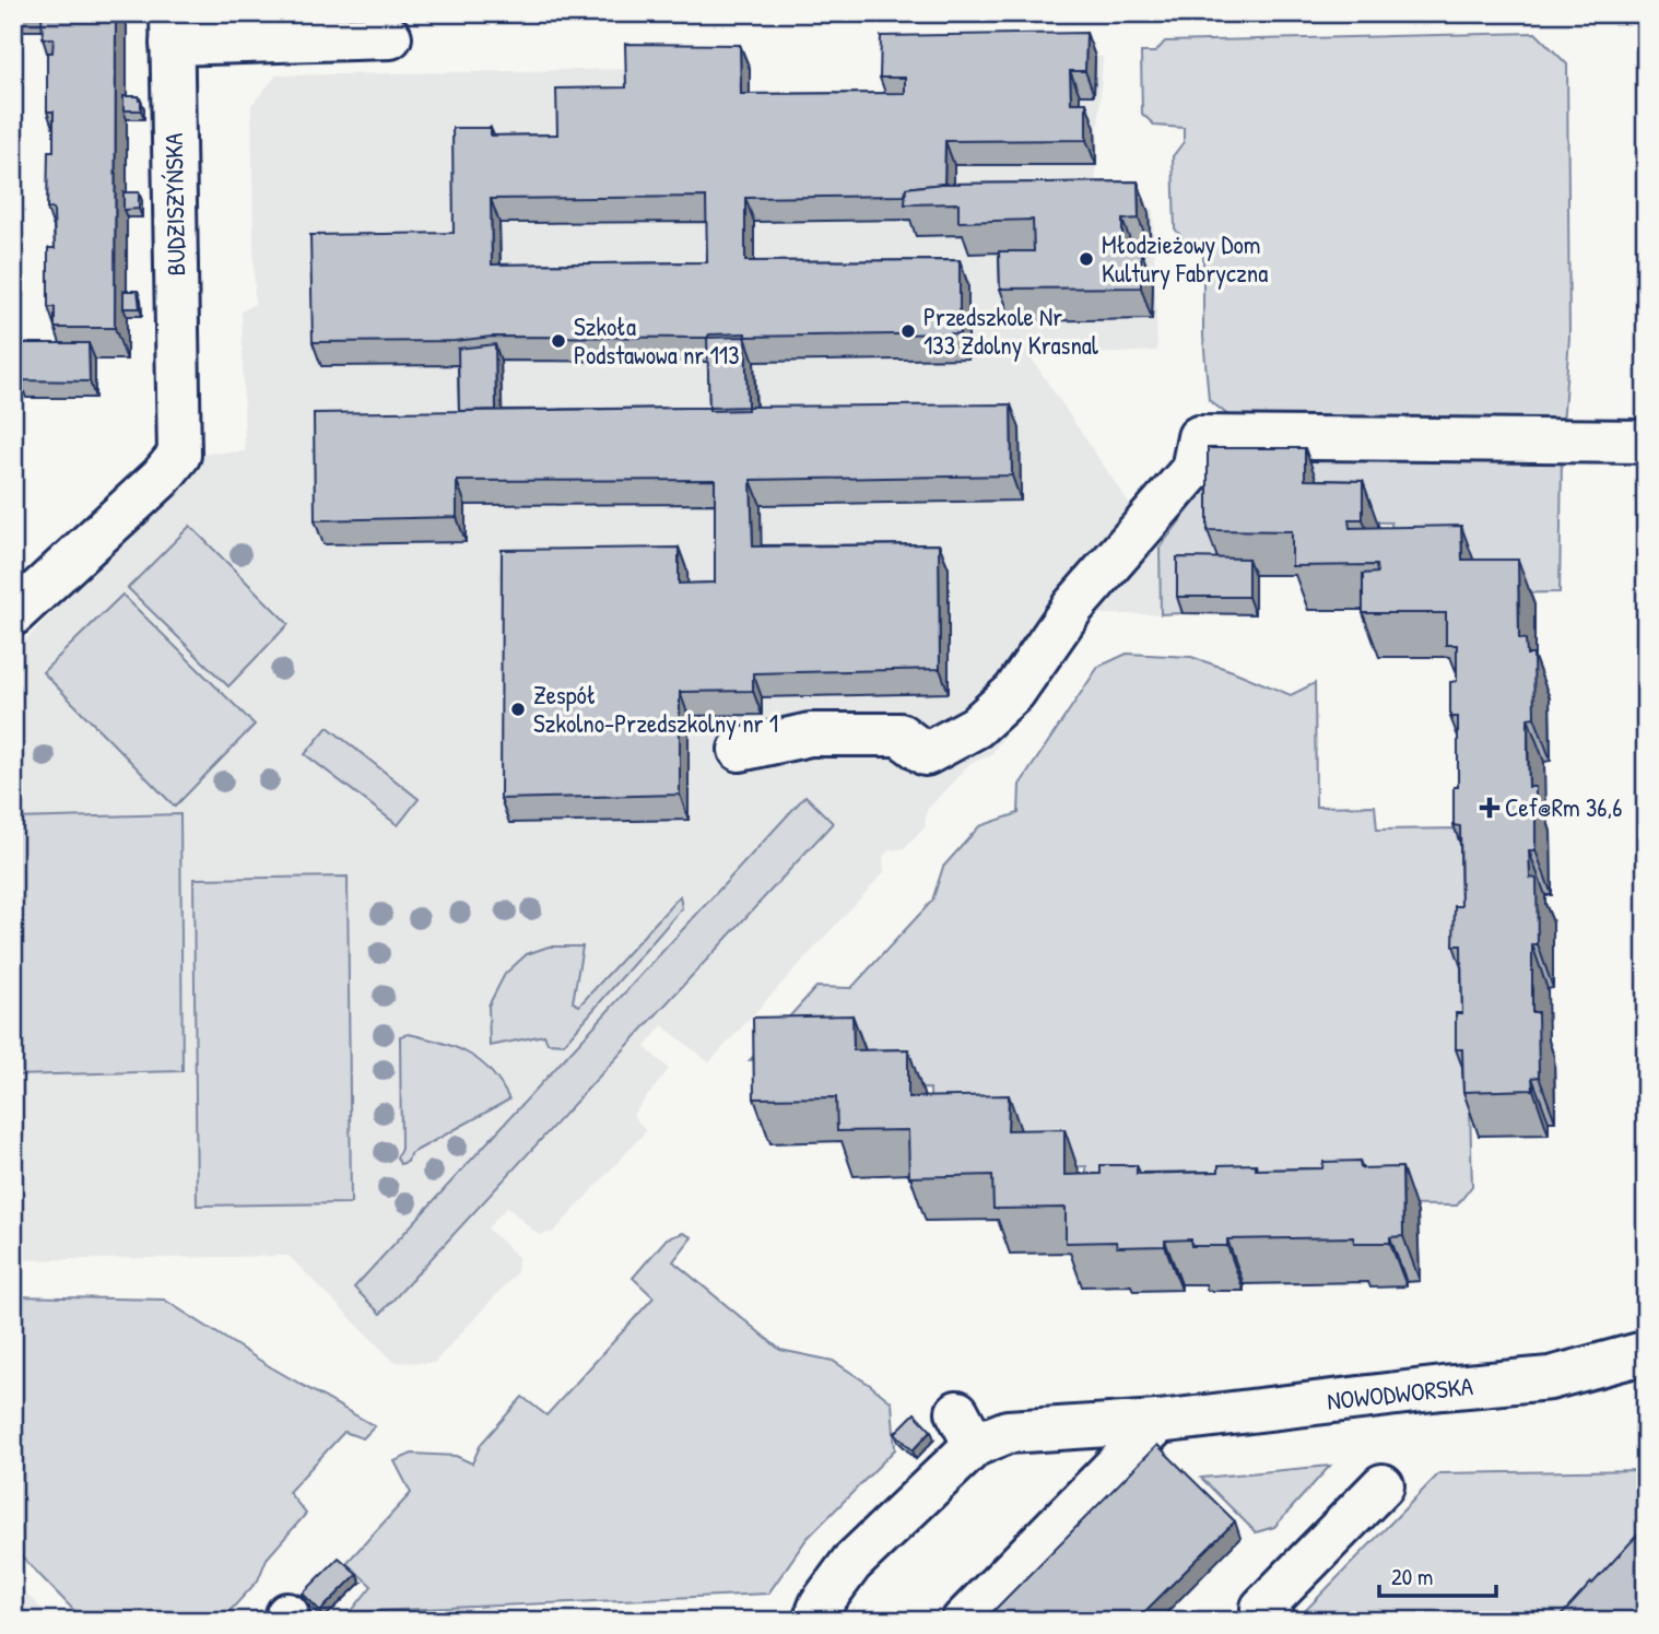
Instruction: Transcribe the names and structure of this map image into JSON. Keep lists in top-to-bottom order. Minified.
{"streets":{"lane":["BUDZISZYŃSKA","NOWODWORSKA"]},"places":{"other":["Młodzieżowy Dom Kultury Fabryczna","Przedszkole Nr 133 Zdolny Krasnal","Szkoła Podstawowa nr 113","Zespół Szkolno-Przedszkolny nr 1"],"health":["Cef@Rm 36,6"]},"scale_bar":"20 m"}
